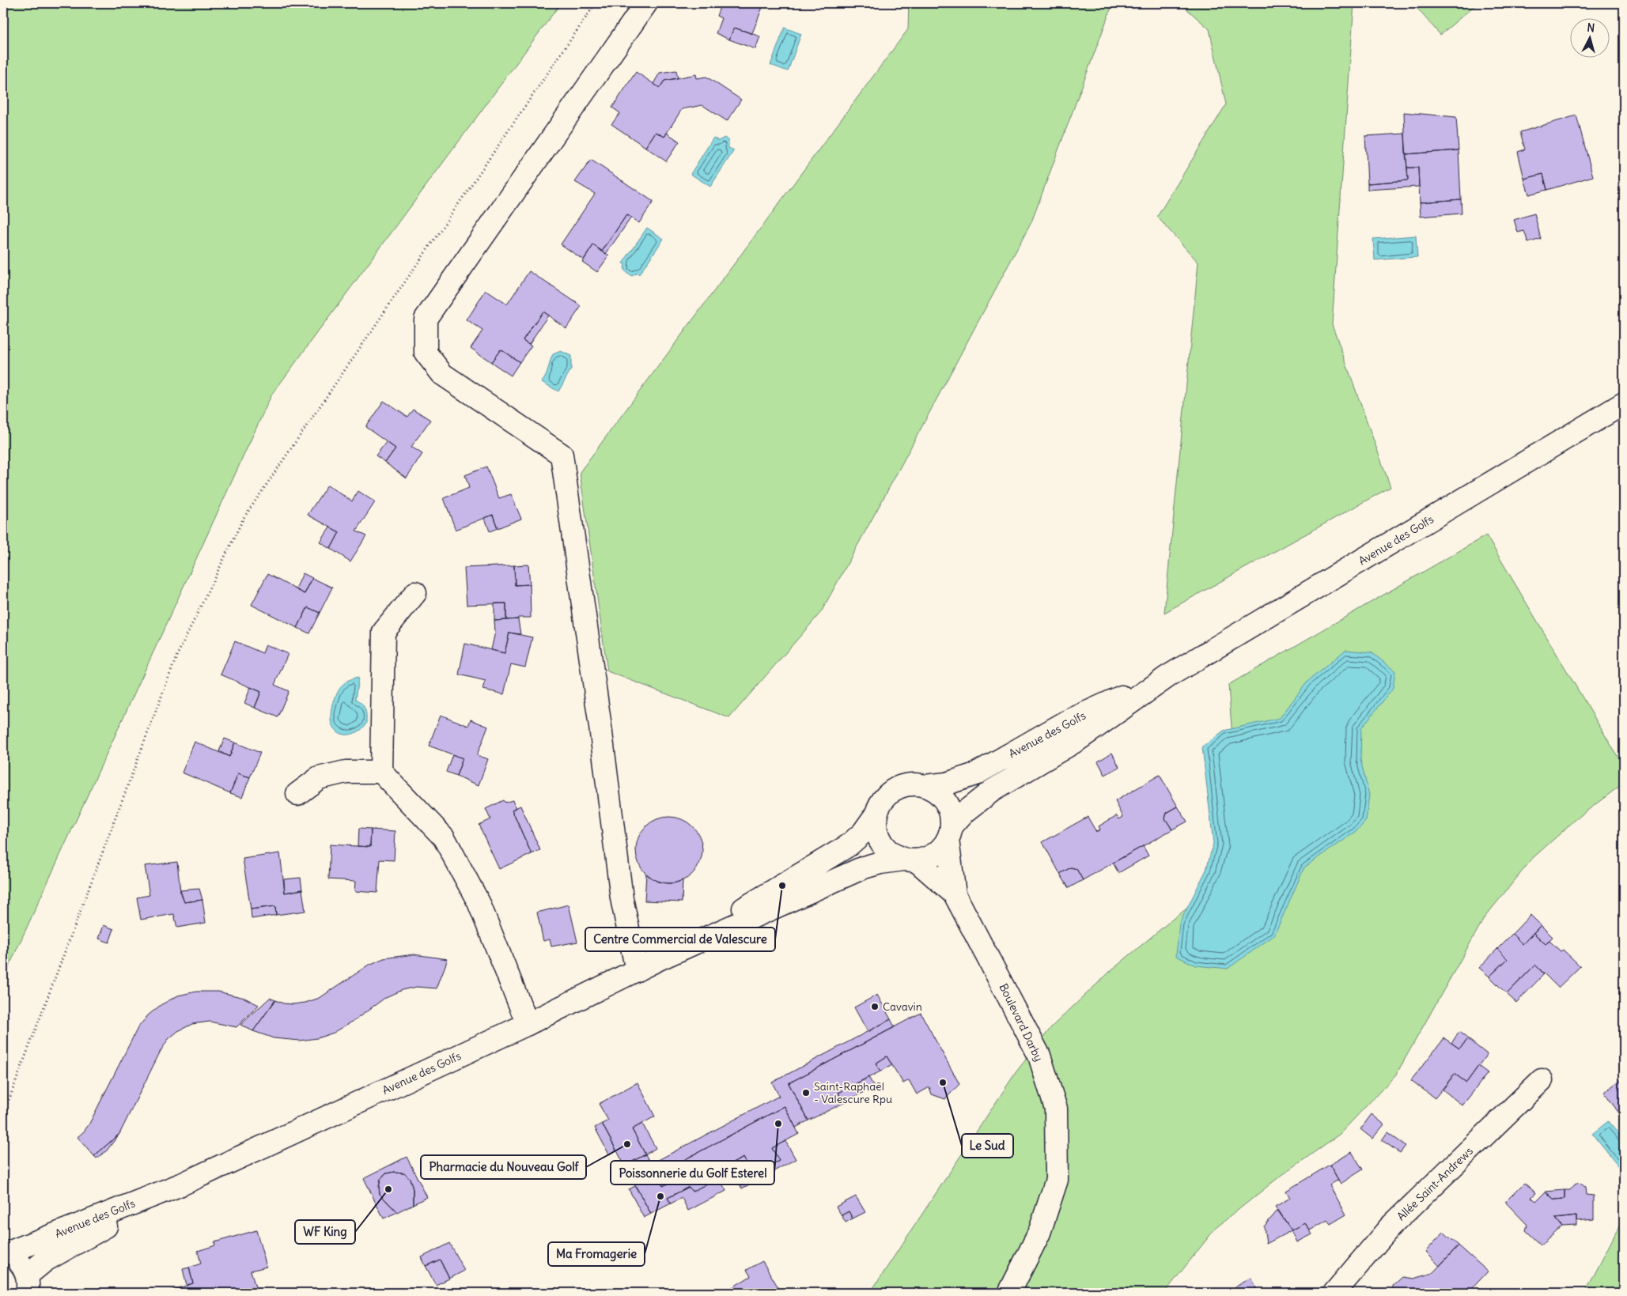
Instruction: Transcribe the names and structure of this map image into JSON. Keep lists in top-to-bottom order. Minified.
{"streets":{"main road":["Avenue des Golfs","Boulevard Darby","Allée Saint-Andrews"]},"crossings":[["Avenue des Golfs","Boulevard Darby"]],"places":["Centre Commercial de Valescure","Cavavin","Le Sud","Saint-Raphaël - Valescure Rpu","Poissonnerie du Golf Esterel","Pharmacie du Nouveau Golf","WF King","Ma Fromagerie"],"north":"top"}
